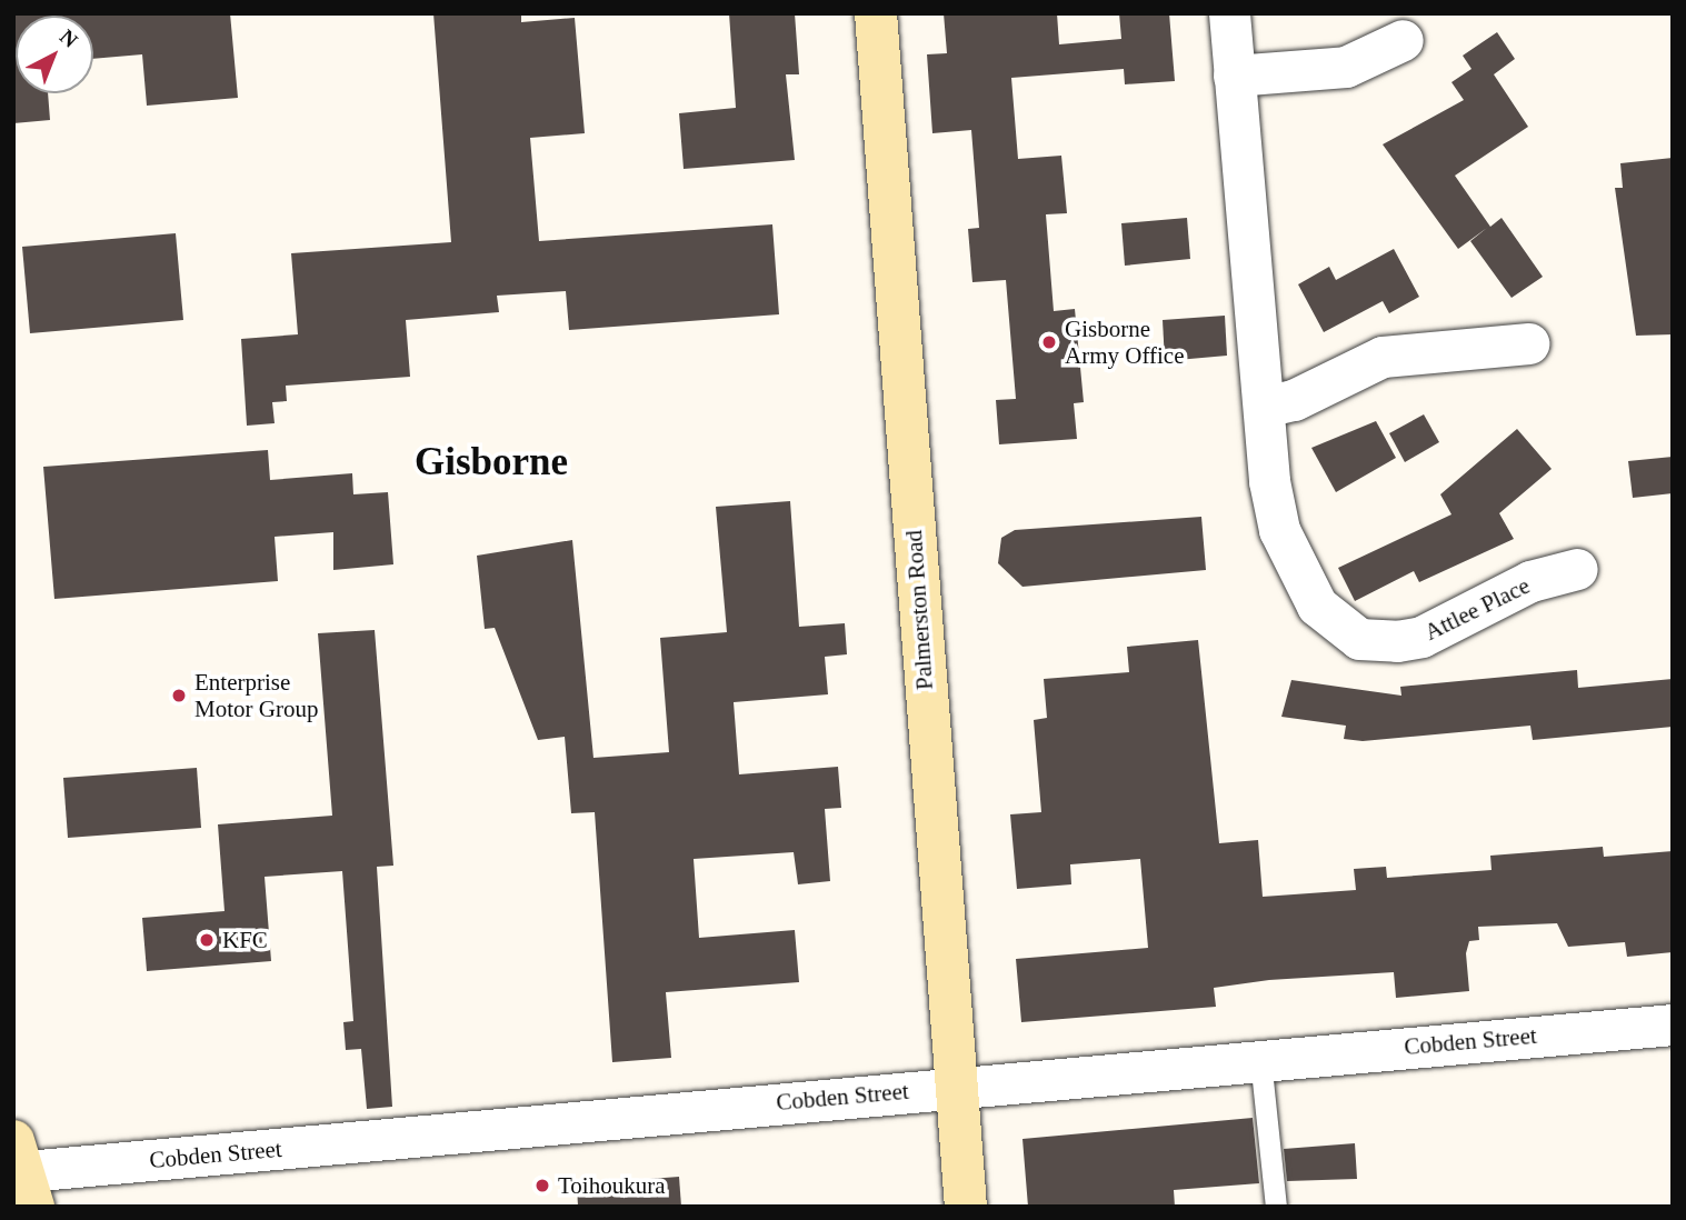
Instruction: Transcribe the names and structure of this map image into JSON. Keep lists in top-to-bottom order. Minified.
{"streets":{"street":["Attlee Place","Palmerston Road","Cobden Street"]},"crossings":[["Palmerston Road","Cobden Street"]],"districts":["Gisborne"],"places":["Gisborne Army Office","Enterprise Motor Group","KFC","Toihoukura"],"north":"top right"}
